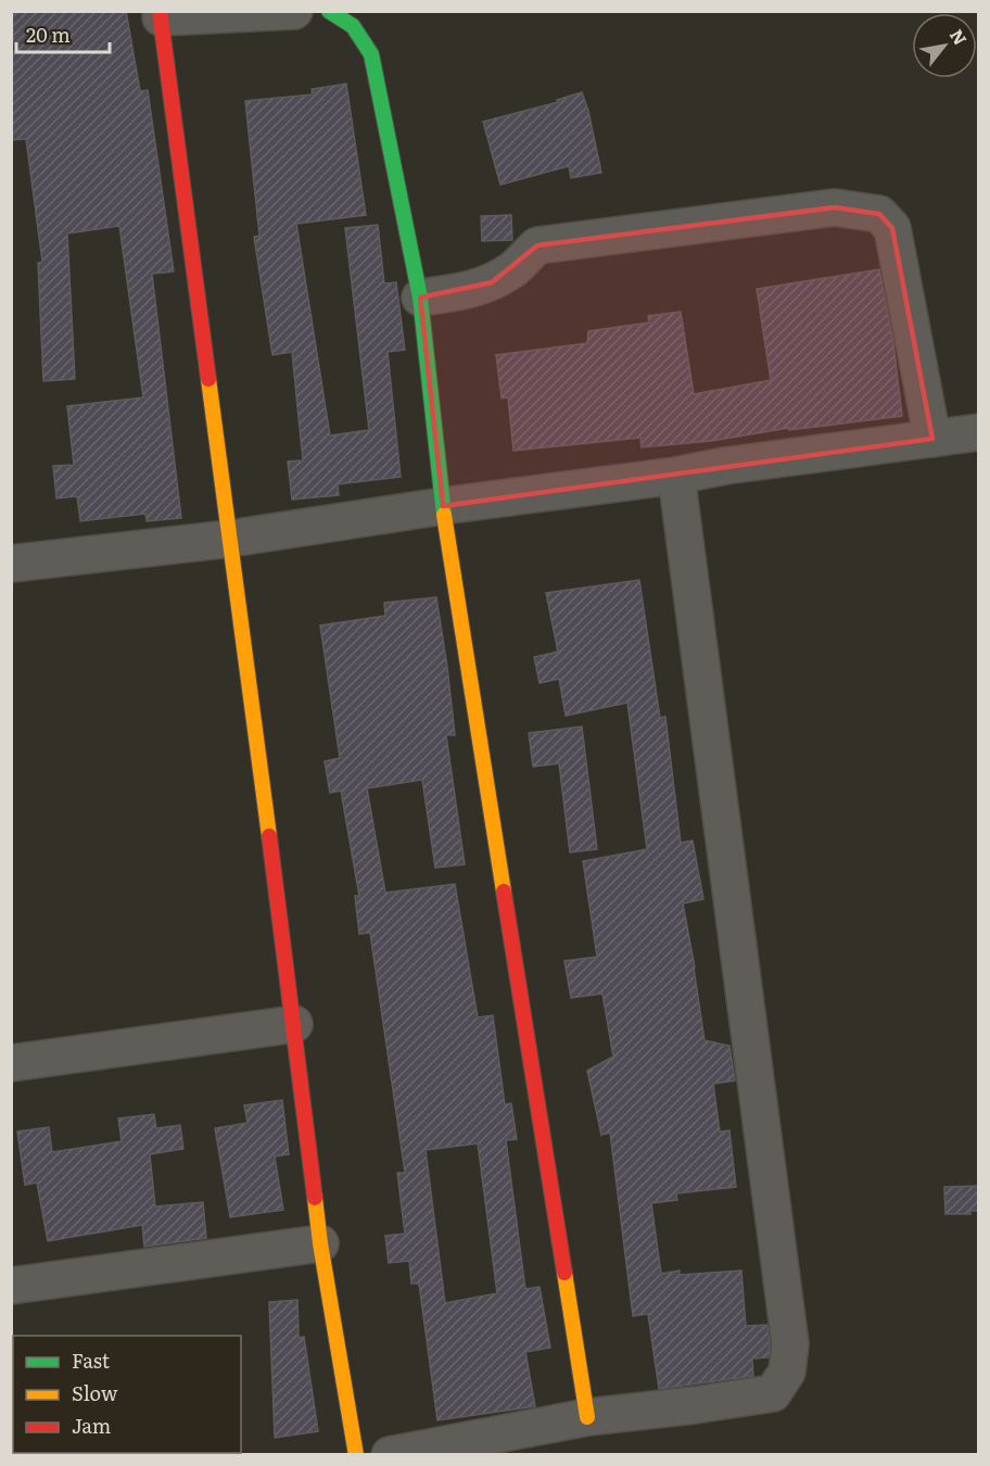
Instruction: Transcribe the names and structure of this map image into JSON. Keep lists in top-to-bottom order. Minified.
{"legend":["Fast","Slow","Jam"],"scale_bar":"20 m","north":"top right"}
